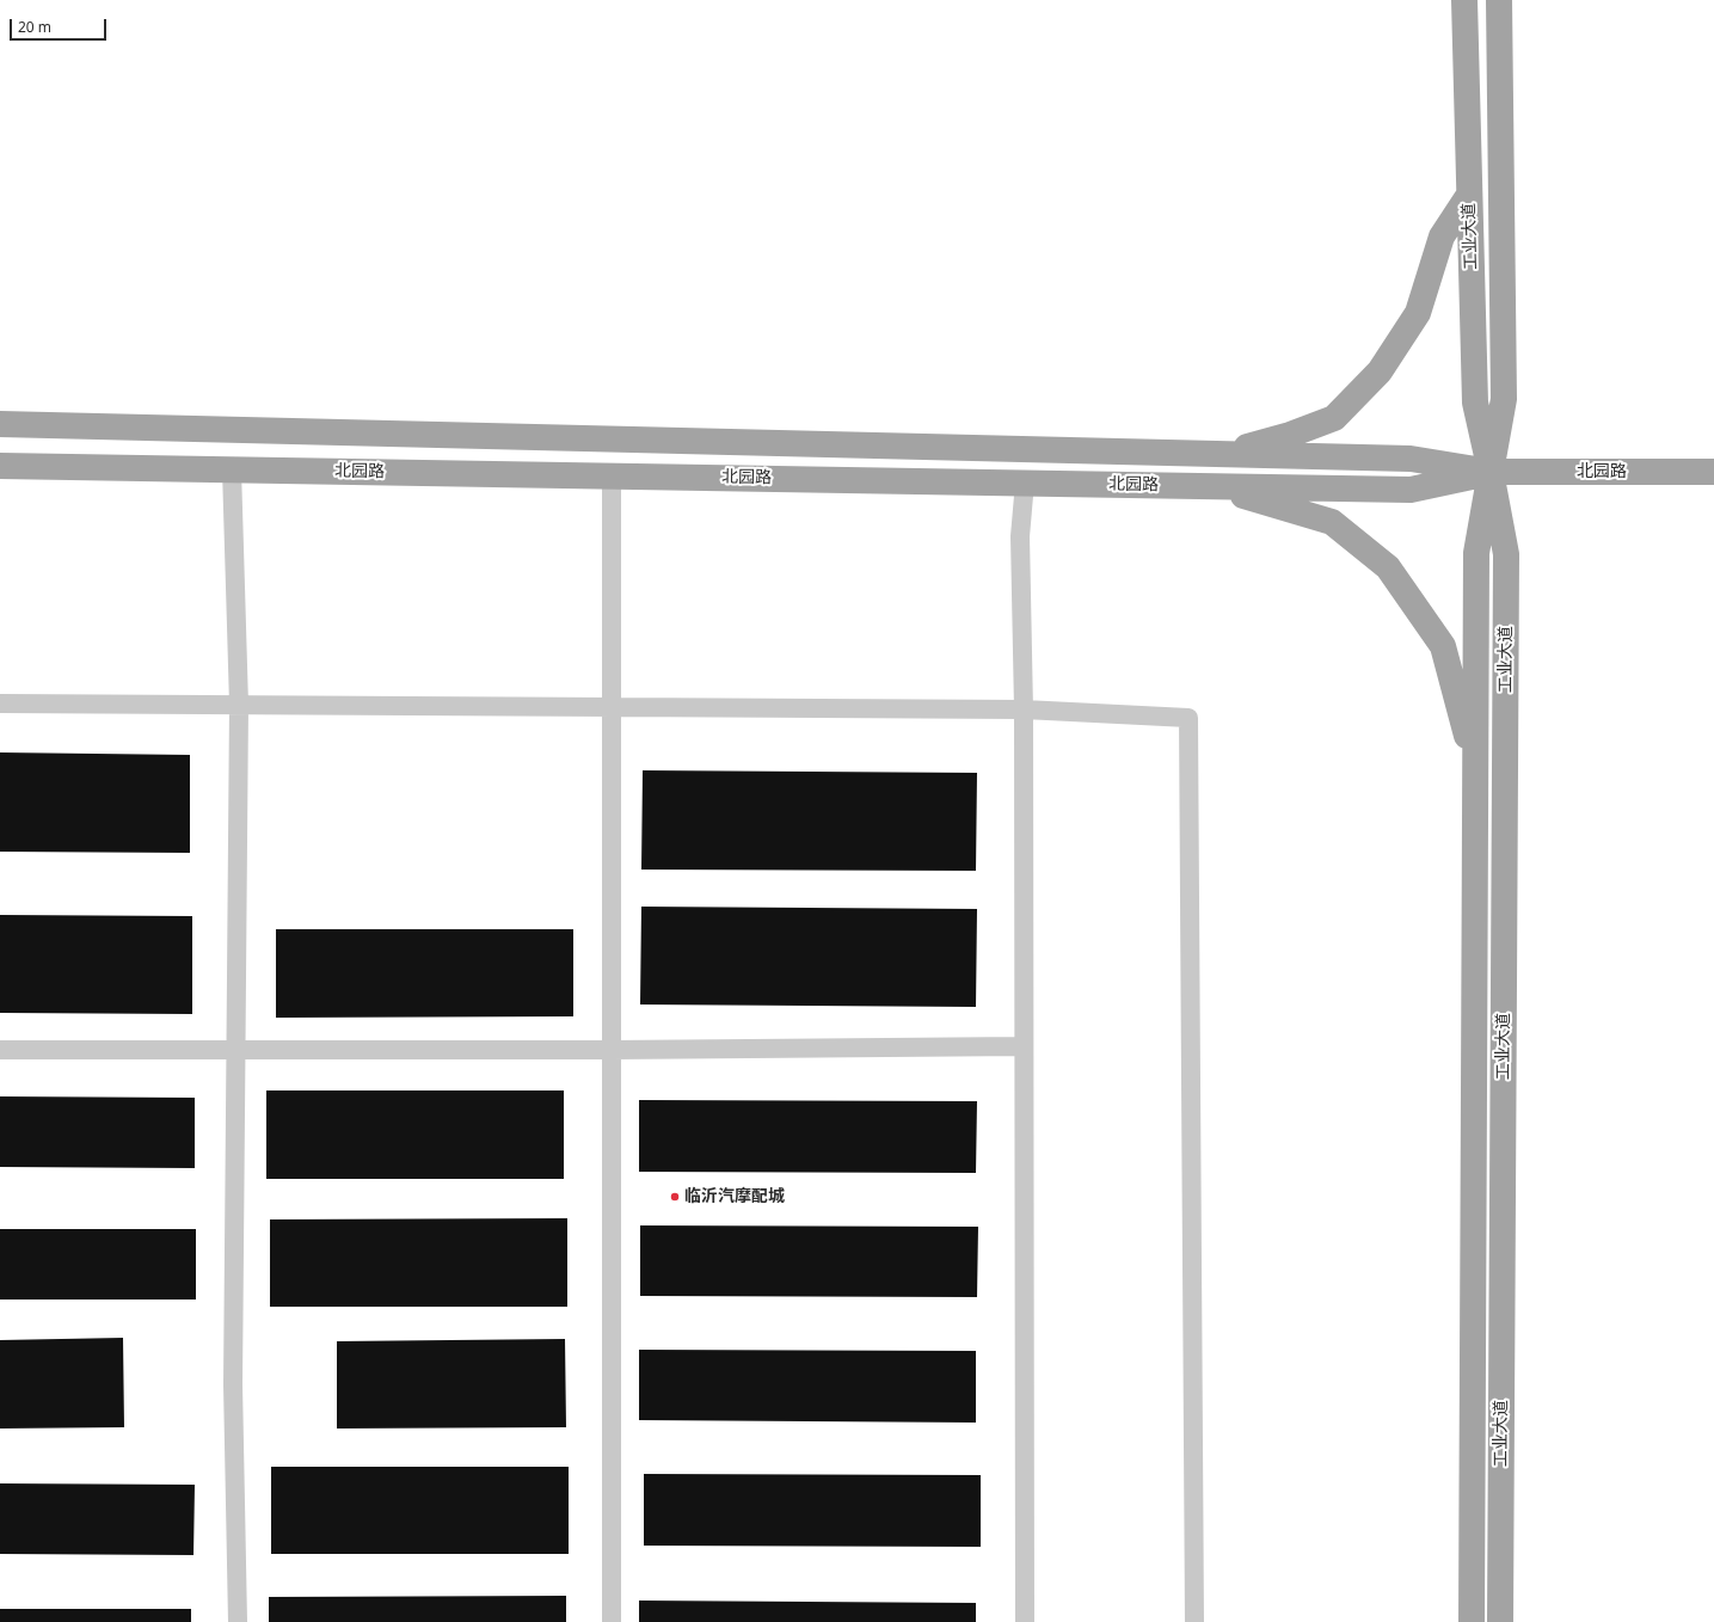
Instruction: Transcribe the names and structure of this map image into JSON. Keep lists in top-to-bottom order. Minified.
{"streets":{"main road":["工业大道","北园路"]},"crossings":[["工业大道","北园路"]],"places":["临沂汽摩配城"],"scale_bar":"20 m"}
